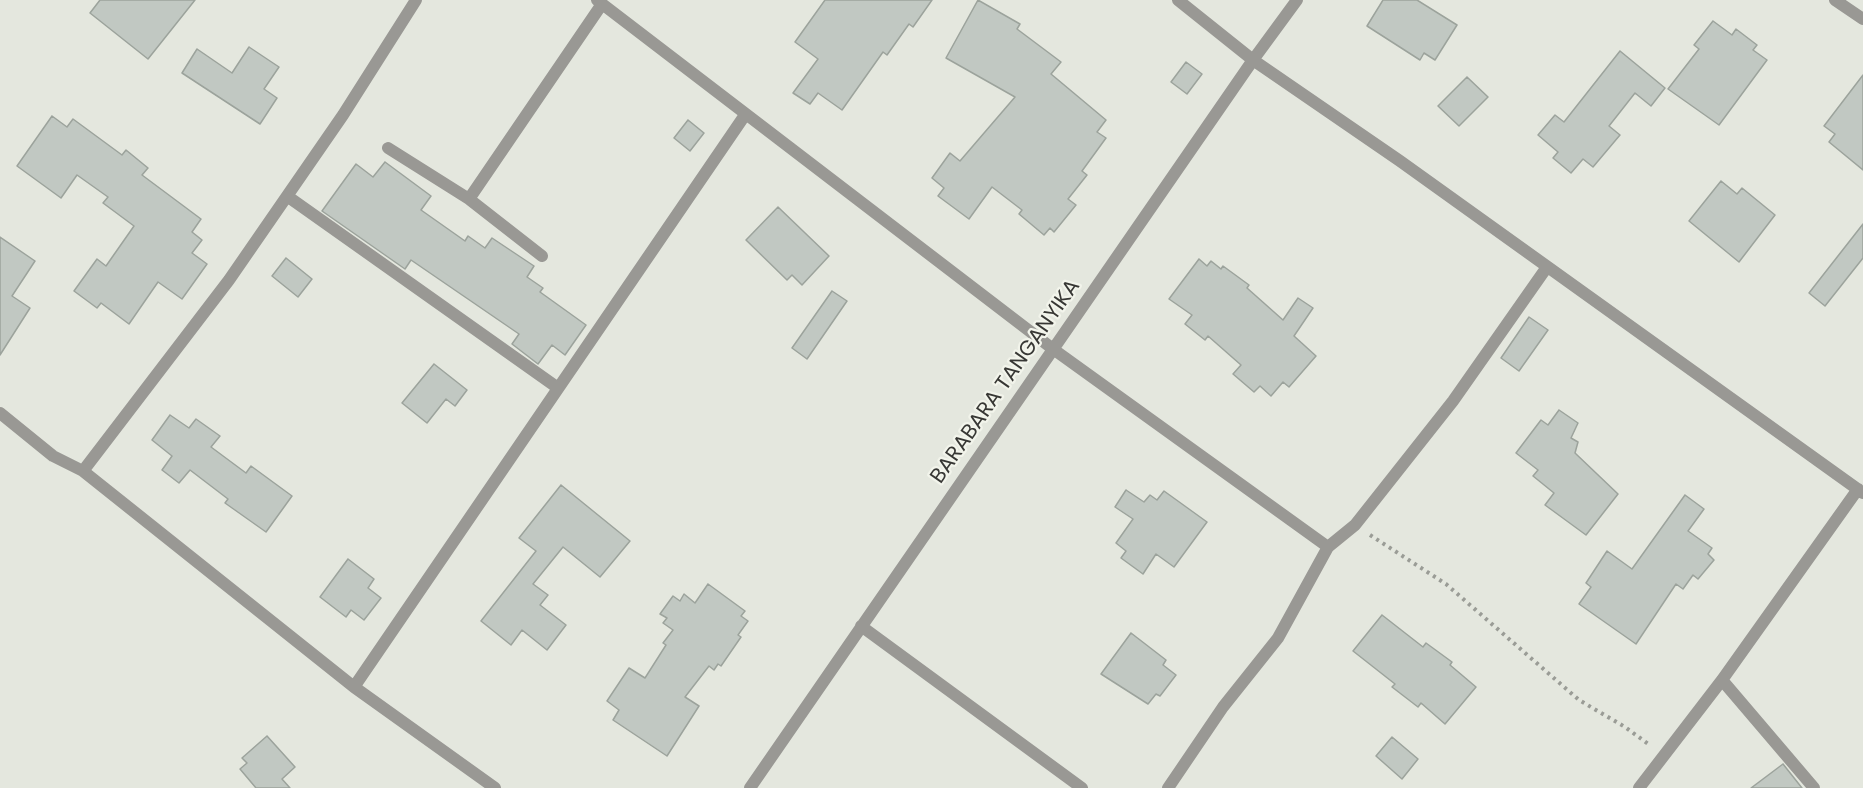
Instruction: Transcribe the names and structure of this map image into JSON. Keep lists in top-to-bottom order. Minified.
{"streets":{"street":["BARABARA TANGANYIKA"]}}
